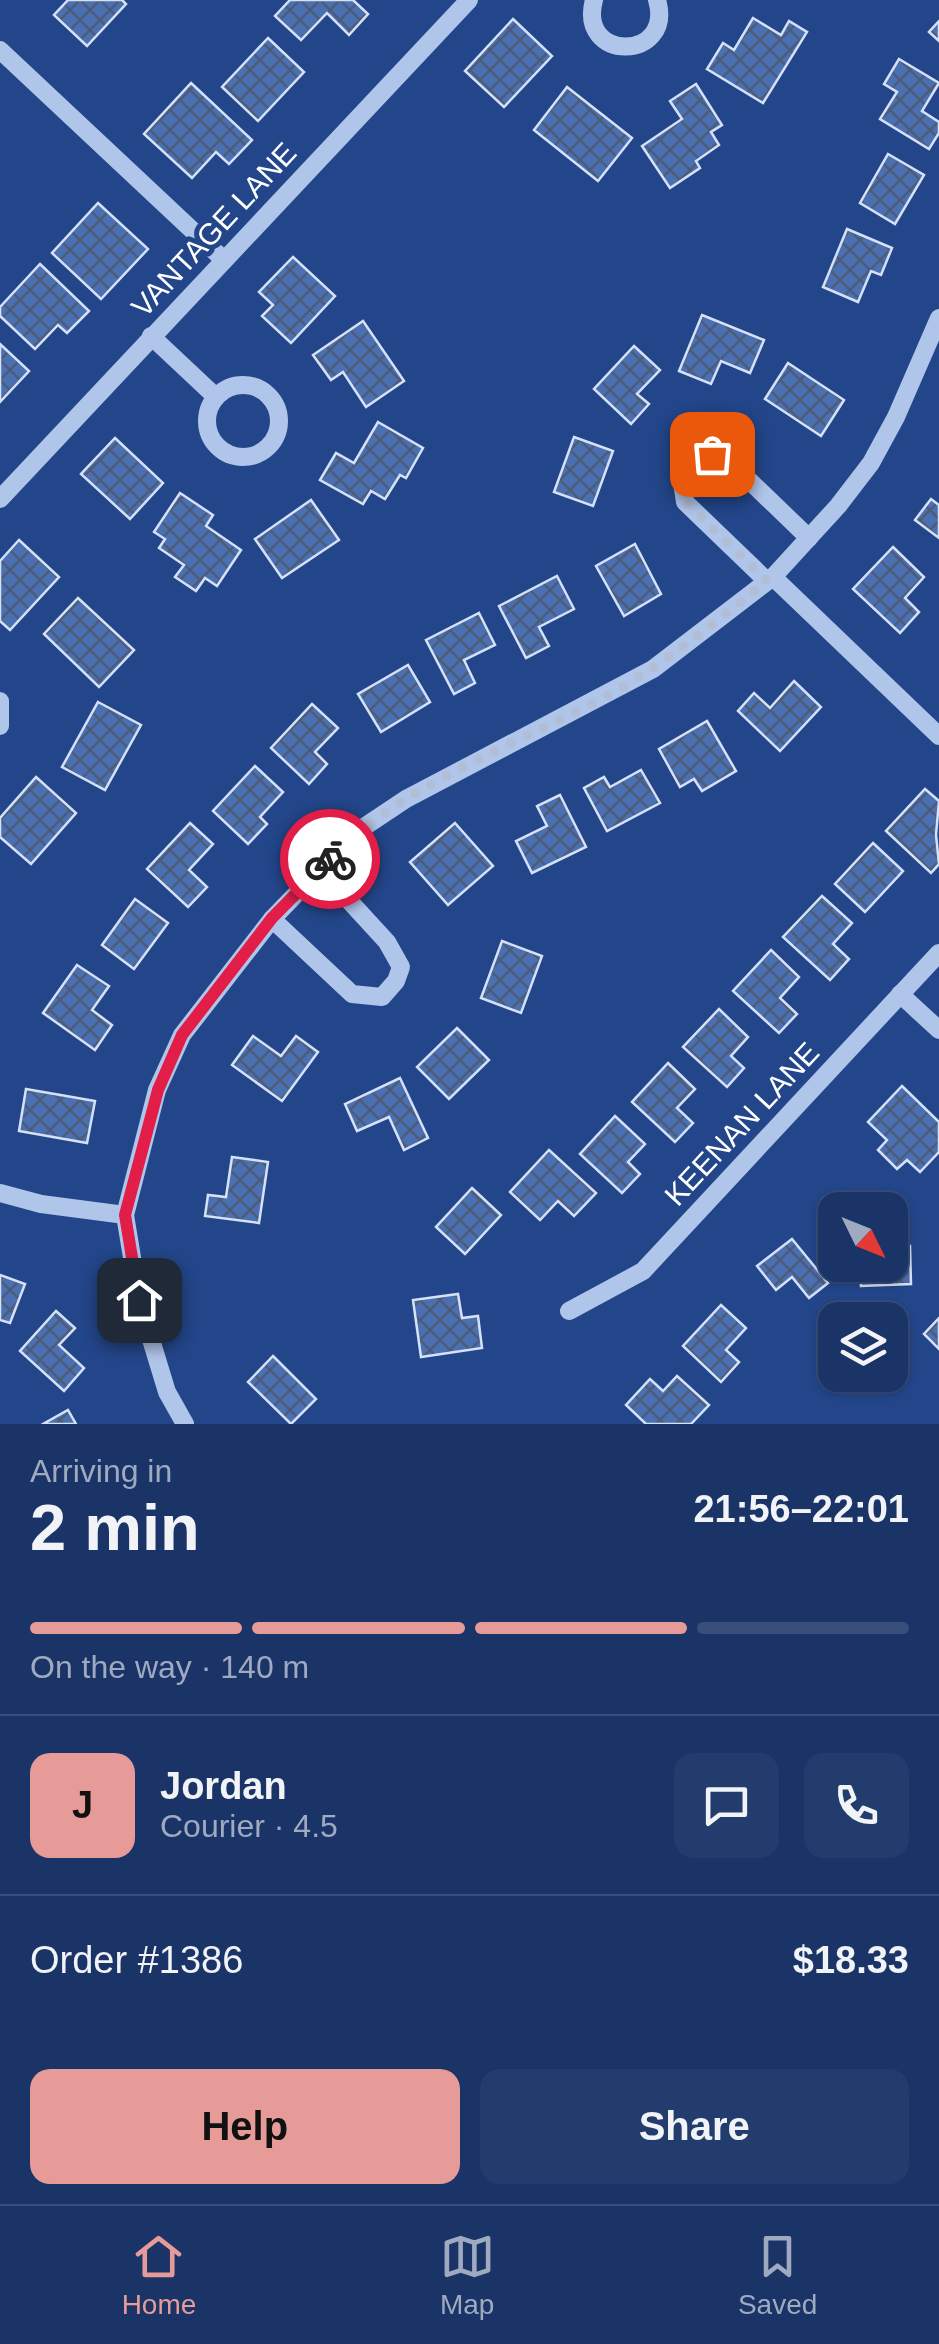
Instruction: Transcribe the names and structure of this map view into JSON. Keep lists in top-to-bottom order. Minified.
{"streets":{"street":["VANTAGE LANE","KEENAN LANE"]},"north":"bottom right","page":{"heading":["2 min","Arriving in","21:56–22:01"],"panel":["Jordan","Courier · 4.5","Order #1386","$18.33"],"bar":"On the way · 140 m","round":"J","buttons":["Help","Share"],"tabs":["Home","Map","Saved"]}}
